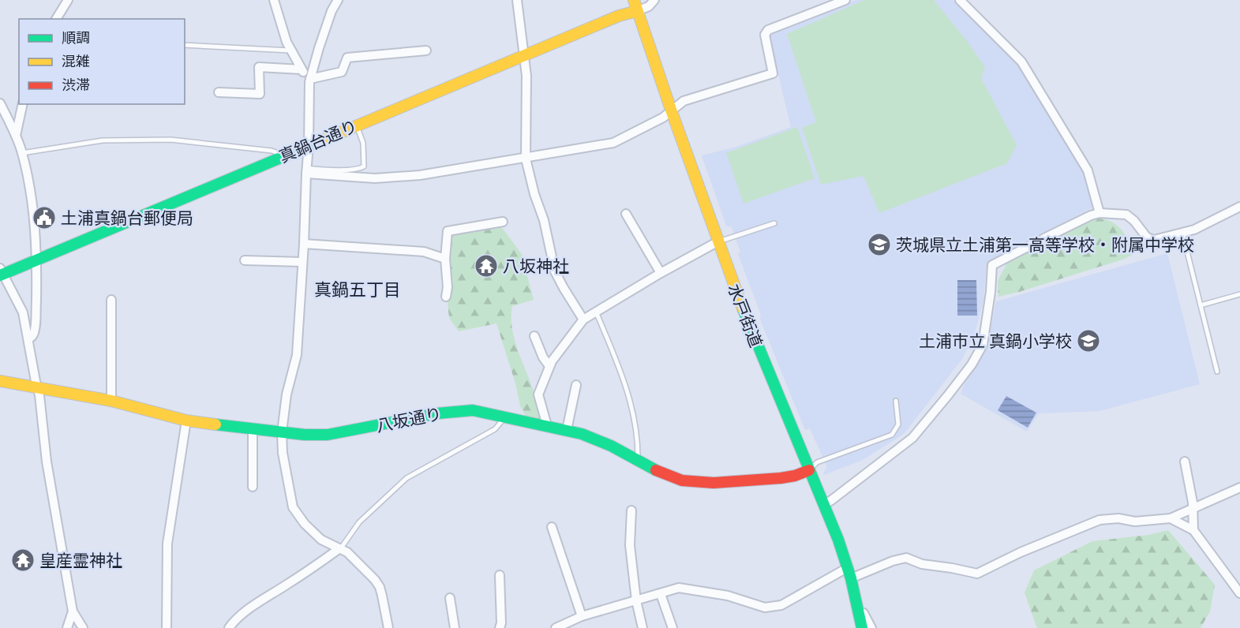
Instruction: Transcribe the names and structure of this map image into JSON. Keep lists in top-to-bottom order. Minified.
{"streets":{"main road":["真鍋台通り","水戸街道","八坂通り"]},"crossings":[["真鍋台通り","水戸街道"],["水戸街道","八坂通り"]],"districts":["真鍋五丁目"],"places":{"public building":["土浦真鍋台郵便局"],"school or university":["茨城県立土浦第一高等学校・附属中学校","土浦市立 真鍋小学校"],"temple":["八坂神社","皇産霊神社"]},"legend":["順調","混雑","渋滞"]}
